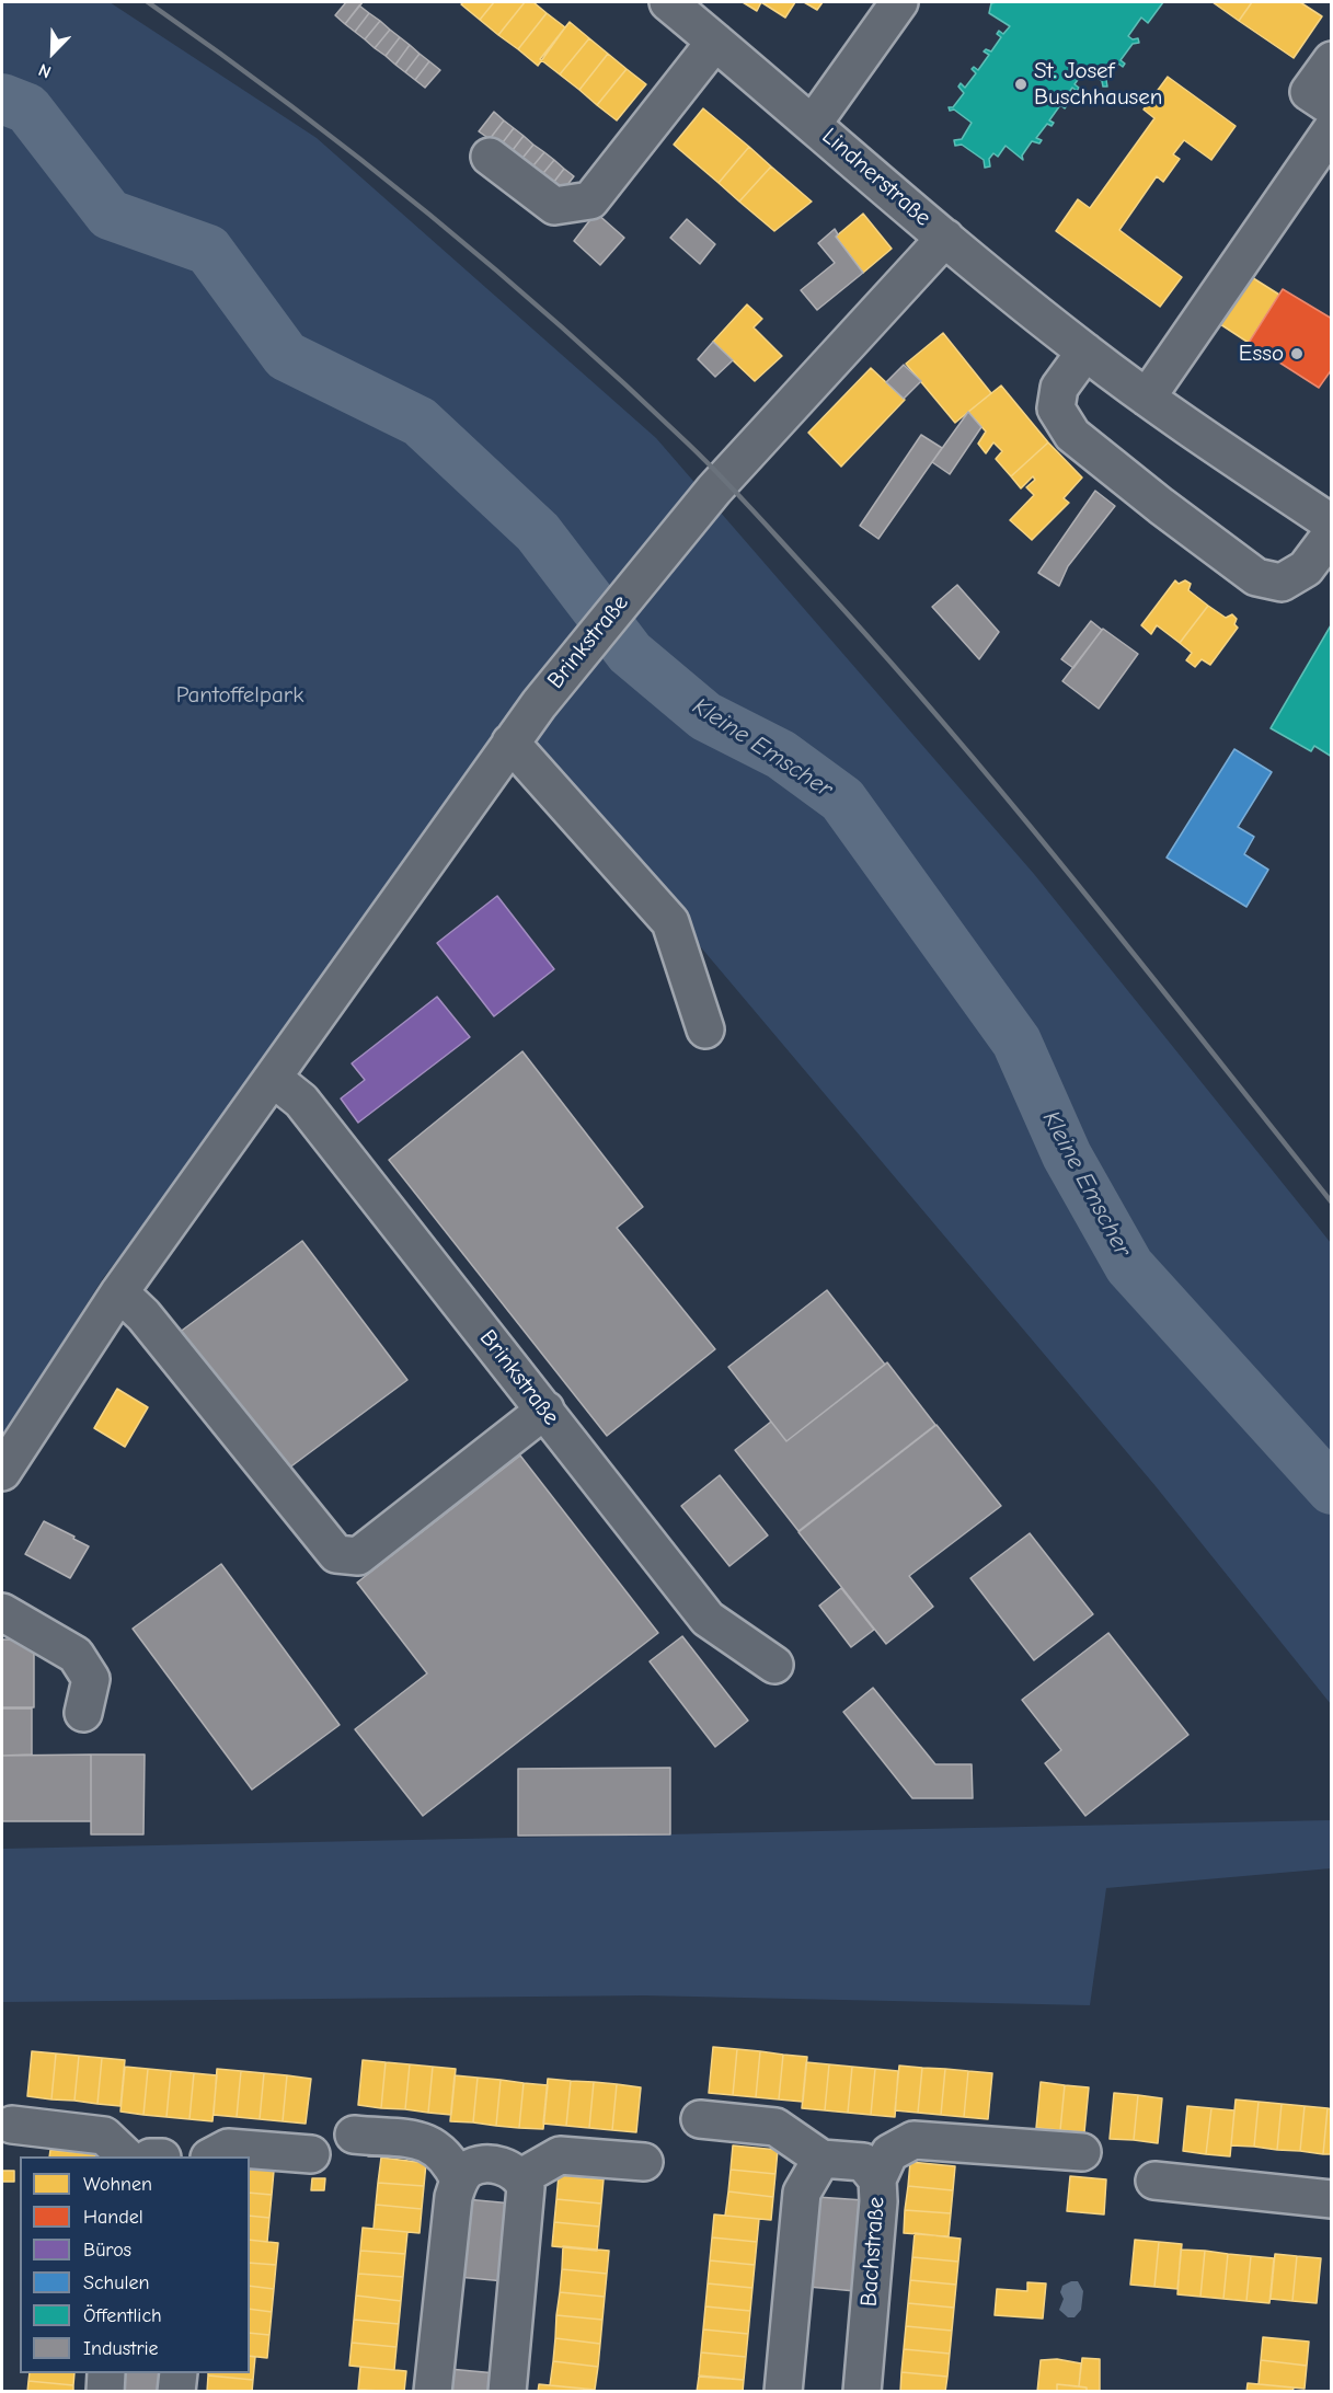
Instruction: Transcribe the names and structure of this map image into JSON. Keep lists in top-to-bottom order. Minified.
{"streets":{"street":["Lindnerstraße","Brinkstraße","Bachstraße"]},"crossings":[["Lindnerstraße","Brinkstraße"]],"water":["Kleine Emscher"],"parks":["Pantoffelpark"],"places":["St. Josef Buschhausen","Esso"],"legend":["Wohnen","Handel","Büros","Schulen","Öffentlich","Industrie"],"north":"bottom left"}
